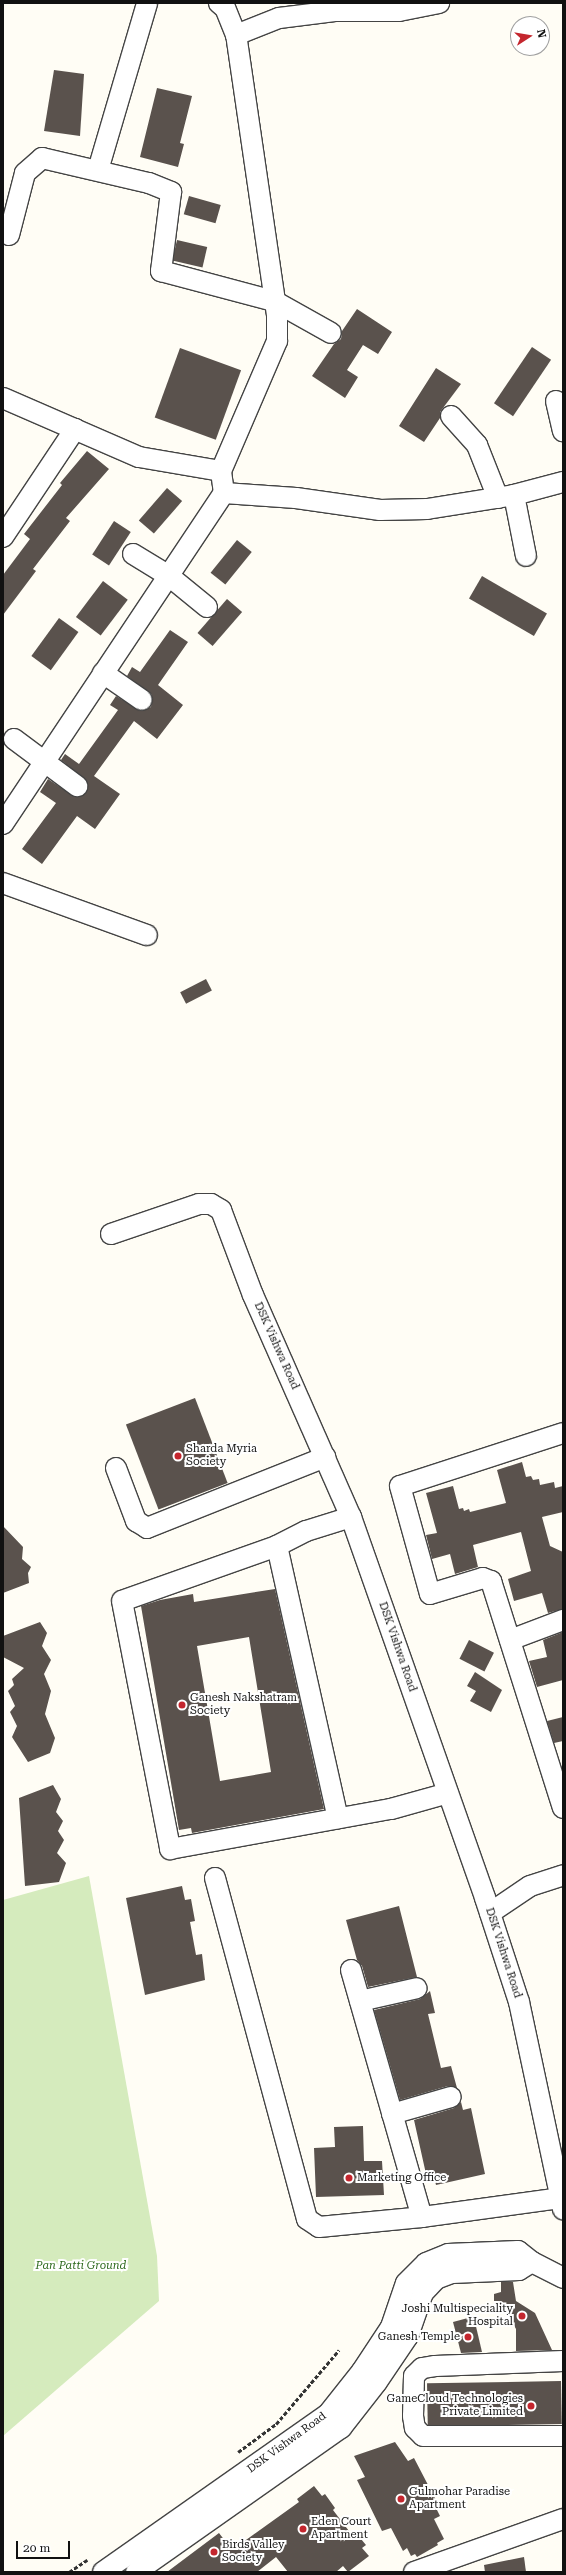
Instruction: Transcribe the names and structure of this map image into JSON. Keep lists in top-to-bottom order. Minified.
{"streets":{"street":["DSK Vishwa Road"]},"parks":["Pan Patti Ground"],"places":["Sharda Myria Society","Ganesh Nakshatram Society","Marketing Office","Joshi Multispeciality Hospital","Ganesh Temple","GameCloud Technologies Private Limited","Gulmohar Paradise Apartment","Eden Court Apartment","Birds Valley Society"],"scale_bar":"20 m","north":"right"}
